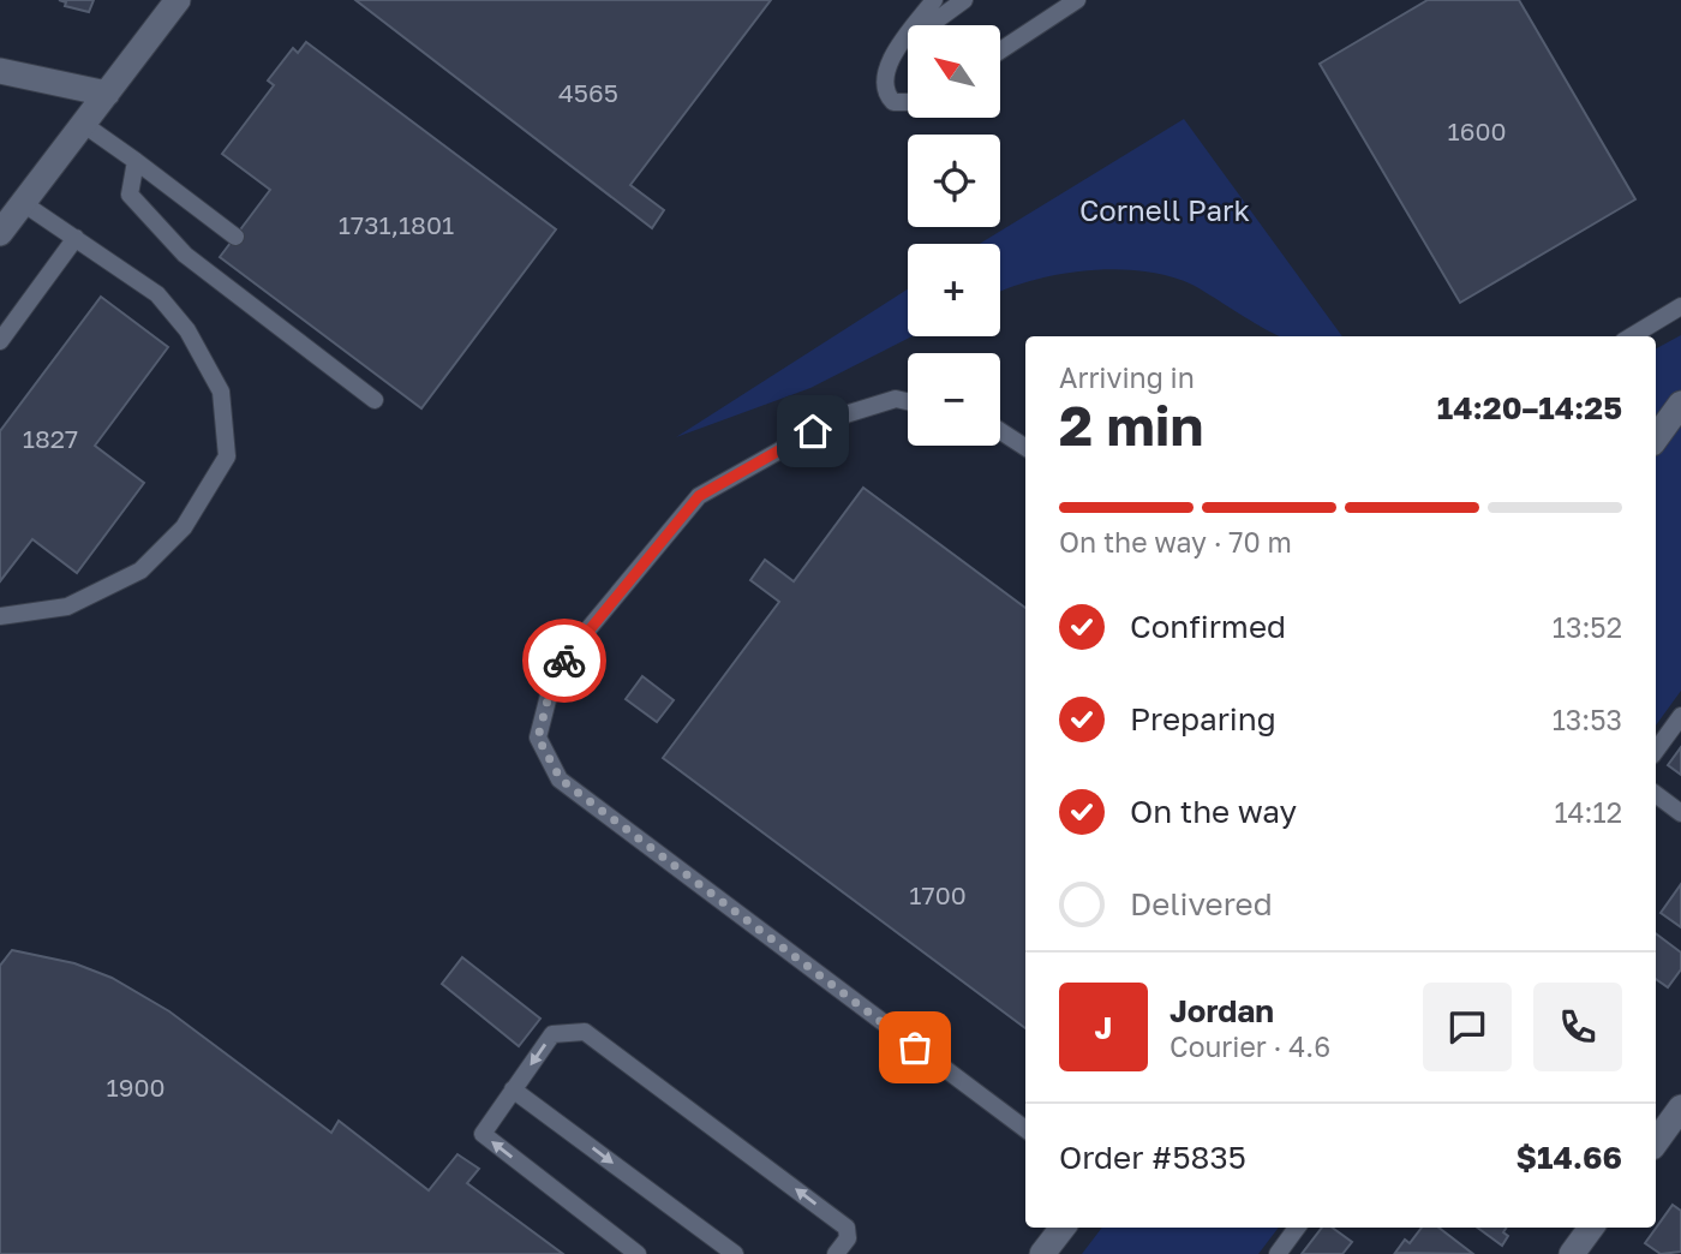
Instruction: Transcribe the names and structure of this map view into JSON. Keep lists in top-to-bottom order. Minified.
{"parks":["Cornell Park"],"house_numbers":["4565","1600","1731,1801","1827","1700","1900"],"north":"top left","page":{"map_buttons":["+","−"],"heading":["2 min","Arriving in","14:20–14:25"],"panel":["Jordan","Courier · 4.6","Order #5835","$14.66"],"bar":"On the way · 70 m","list":[["Confirmed","13:52"],["Preparing","13:53"],["On the way","14:12"],"Delivered"],"round":"J"}}
